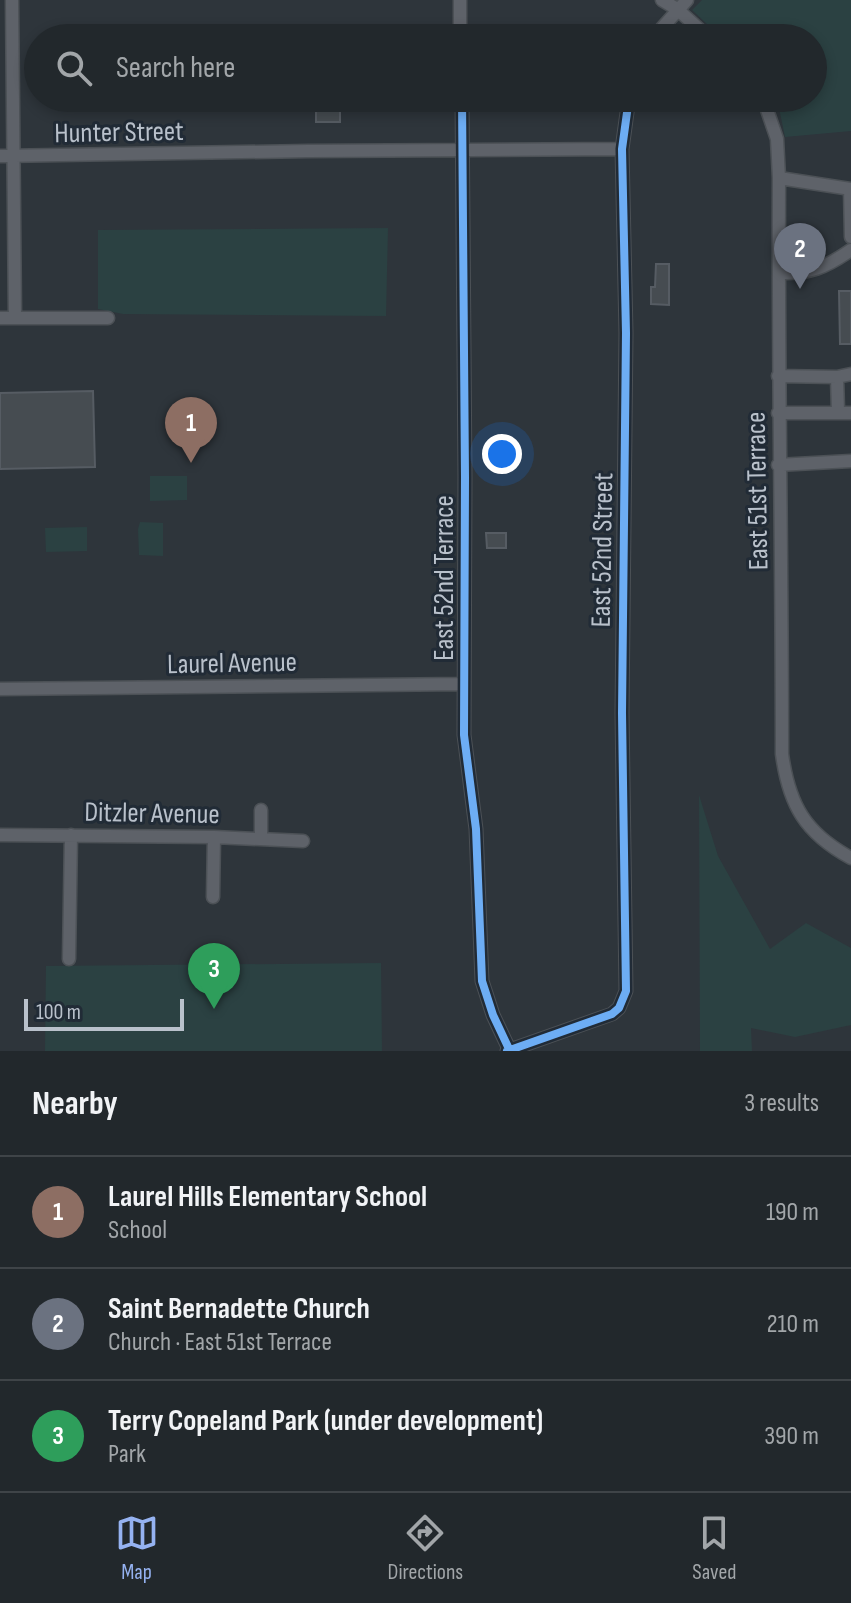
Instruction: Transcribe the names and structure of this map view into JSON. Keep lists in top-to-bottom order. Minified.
{"streets":{"street":["Hunter Street","East 51st Terrace","East 52nd Street","East 52nd Terrace","Laurel Avenue","Ditzler Avenue"]},"crossings":[["Hunter Street","East 52nd Street"],["Hunter Street","East 52nd Terrace"],["East 52nd Street","East 52nd Terrace"],["East 52nd Terrace","Laurel Avenue"]],"scale_bar":"100 m","page":{"search":"Search here","pins":["2","1","3"],"scale":"100 m","heading":["Nearby","3 results"],"list":[{"mark":"1","name":"Laurel Hills Elementary School","note":"School","value":"190 m"},{"mark":"2","name":"Saint Bernadette Church","note":"Church · East 51st Terrace","value":"210 m"},{"mark":"3","name":"Terry Copeland Park (under development)","note":"Park","value":"390 m"}],"nav":["Map","Directions","Saved"]}}
